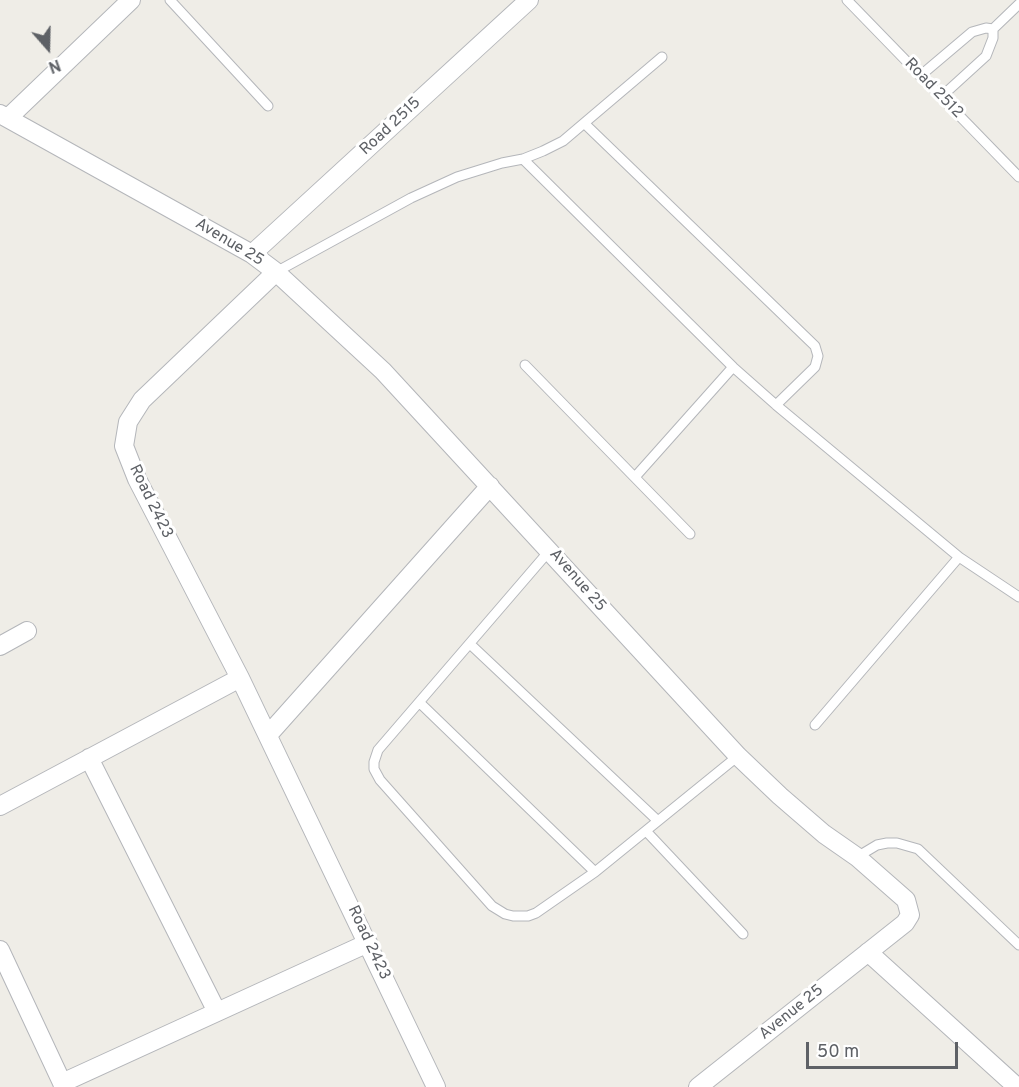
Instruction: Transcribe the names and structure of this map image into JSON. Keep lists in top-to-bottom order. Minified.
{"streets":{"street":["Road 2515","Avenue 25","Road 2423"],"lane":["Road 2512"]},"crossings":[["Road 2515","Avenue 25"],["Avenue 25","Road 2423"]],"scale_bar":"50 m","north":"bottom"}
